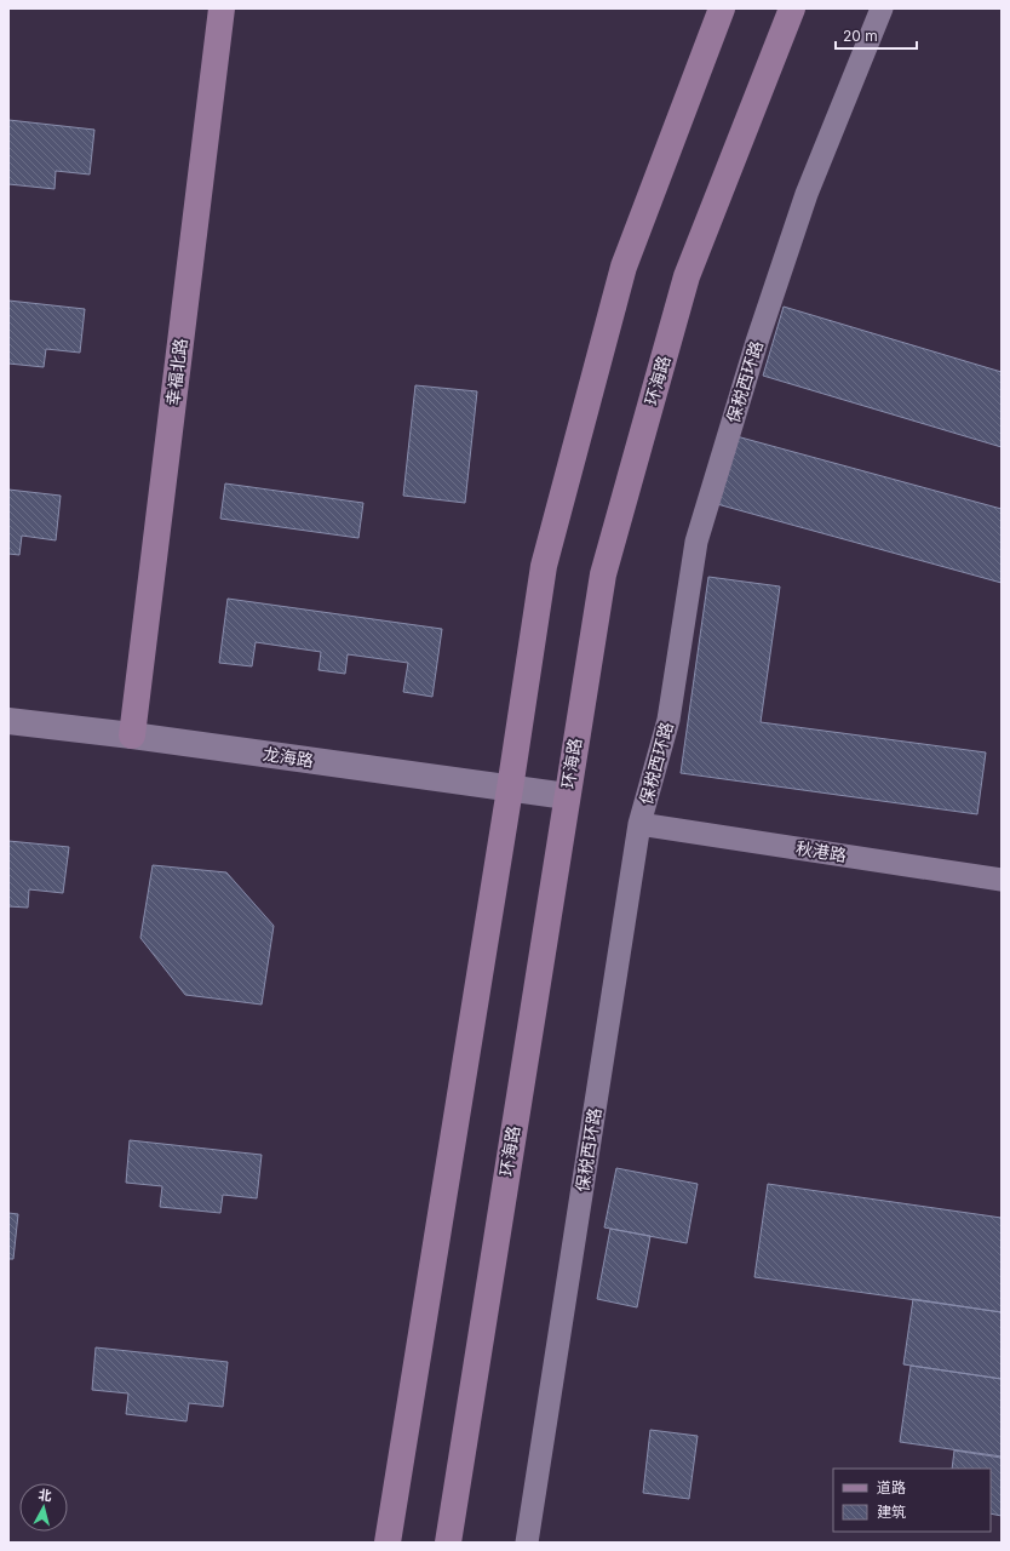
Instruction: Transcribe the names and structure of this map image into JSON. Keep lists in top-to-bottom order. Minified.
{"streets":{"main road":["幸福北路","环海路"],"street":["保税西环路","龙海路","秋港路"]},"crossings":[["幸福北路","龙海路"],["环海路","龙海路"],["保税西环路","秋港路"]],"legend":["道路","建筑"],"scale_bar":"20 m","north":"top"}
